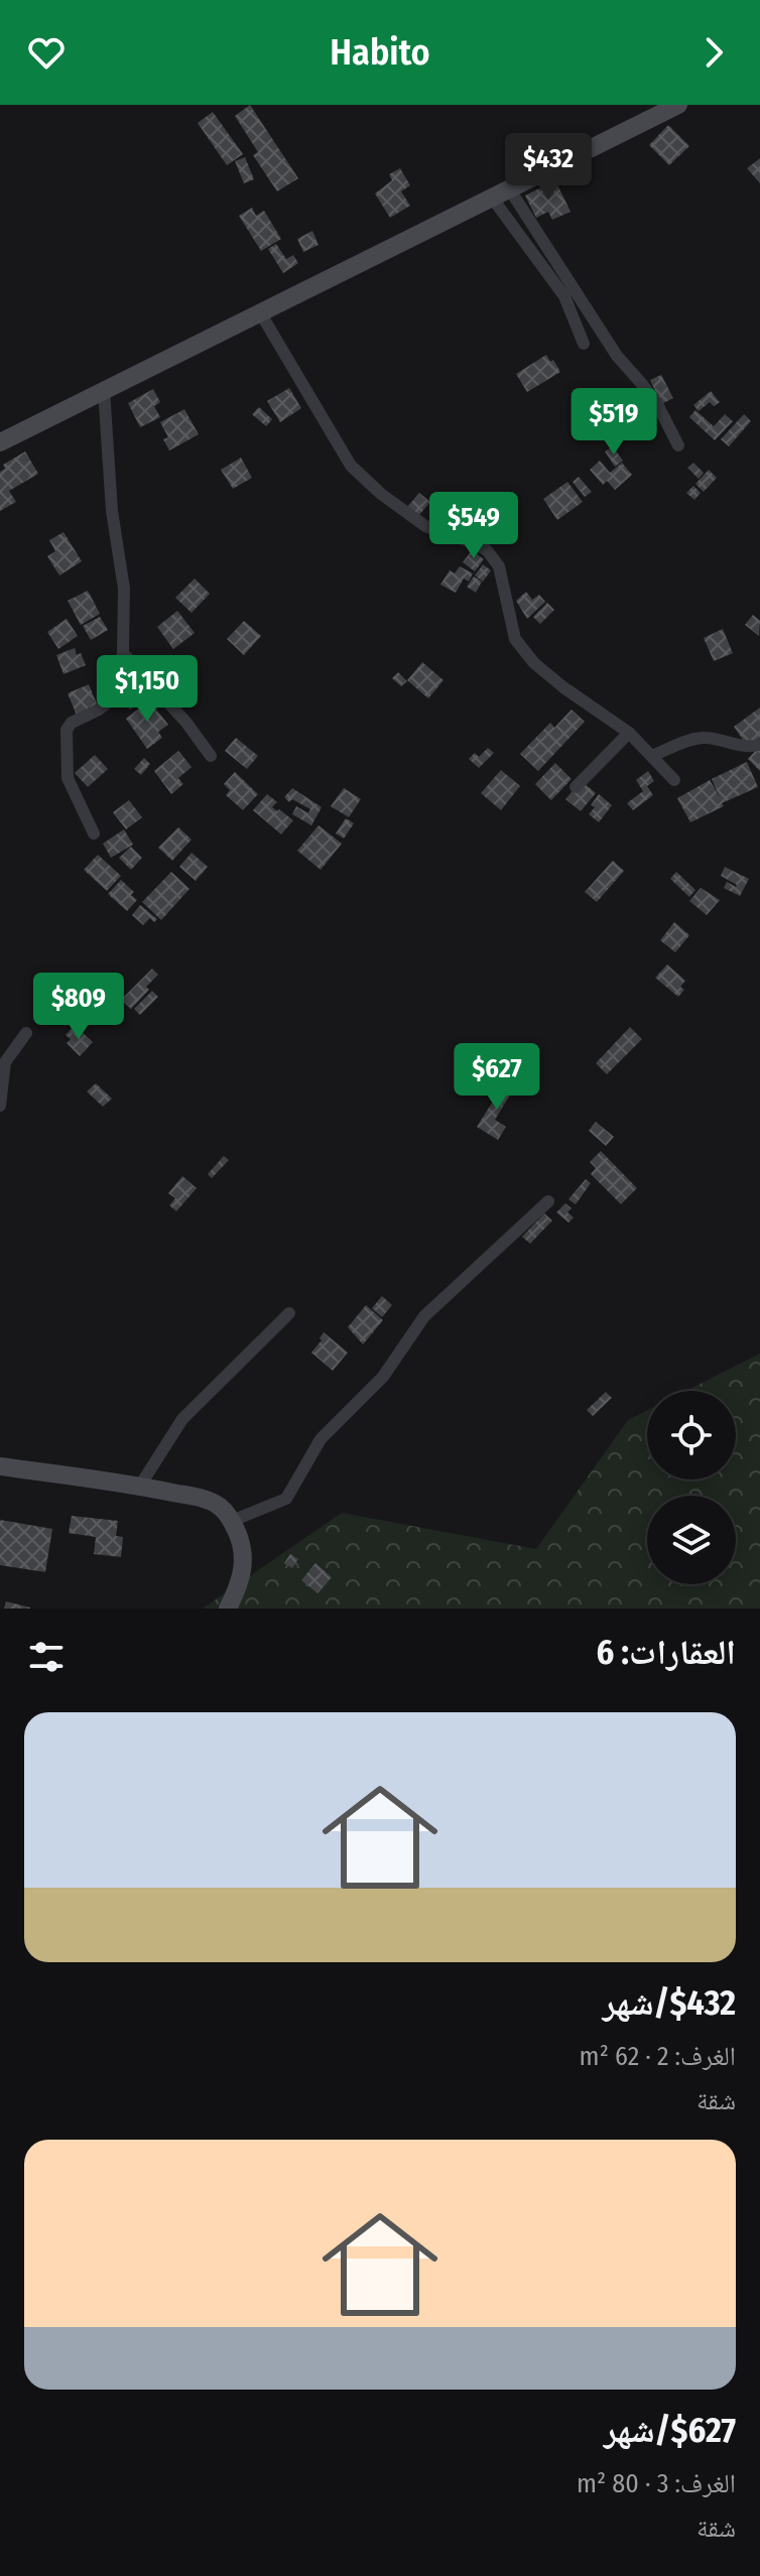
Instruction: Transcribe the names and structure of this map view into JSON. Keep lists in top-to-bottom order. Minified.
{"page":{"header":"Habito","price":["$432","$519","$549","$1,150","$809","$627"],"heading":"العقارات: 6","list":[{"name":"$432/شهر","note":"الغرف: 2 · 62 m² · شقة"},{"name":"$627/شهر","note":"الغرف: 3 · 80 m² · شقة"}]}}
